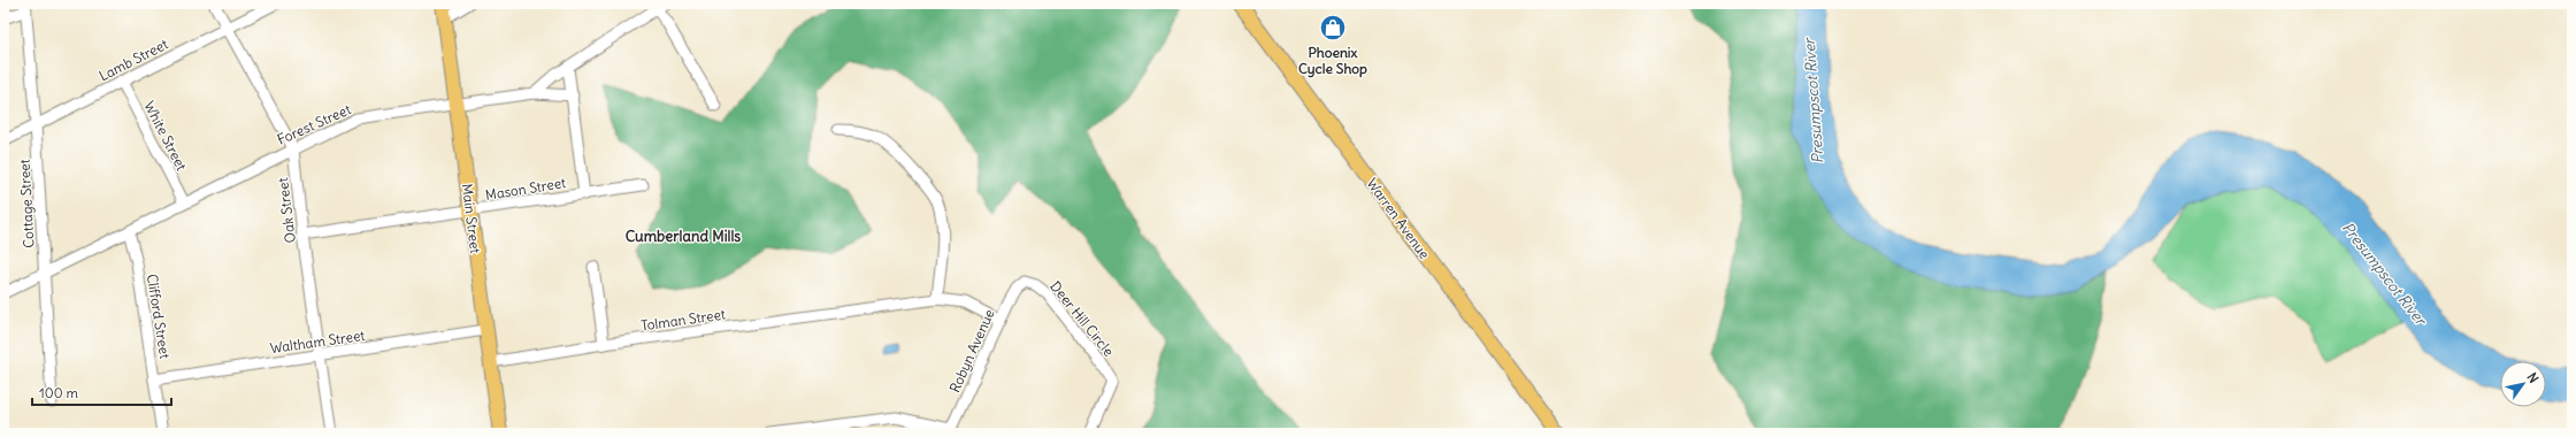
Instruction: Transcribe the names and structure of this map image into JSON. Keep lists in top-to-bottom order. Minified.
{"streets":{"main road":["Main Street","Warren Avenue"],"street":["Lamb Street","Forest Street","White Street","Mason Street","Cottage Street","Oak Street","Clifford Street","Deer Hill Circle","Tolman Street","Waltham Street","Robyn Avenue"]},"crossings":[["Lamb Street","White Street"],["Lamb Street","Cottage Street"],["Lamb Street","Oak Street"],["Forest Street","White Street"],["Forest Street","Cottage Street"],["Forest Street","Oak Street"],["Forest Street","Main Street"],["Forest Street","Clifford Street"],["Mason Street","Oak Street"],["Mason Street","Main Street"],["Oak Street","Waltham Street"],["Main Street","Tolman Street"],["Main Street","Waltham Street"],["Clifford Street","Waltham Street"],["Deer Hill Circle","Robyn Avenue"],["Tolman Street","Robyn Avenue"]],"districts":["Cumberland Mills"],"water":["Presumpscot River"],"places":{"shop":["Phoenix Cycle Shop"]},"scale_bar":"100 m","north":"top right"}
